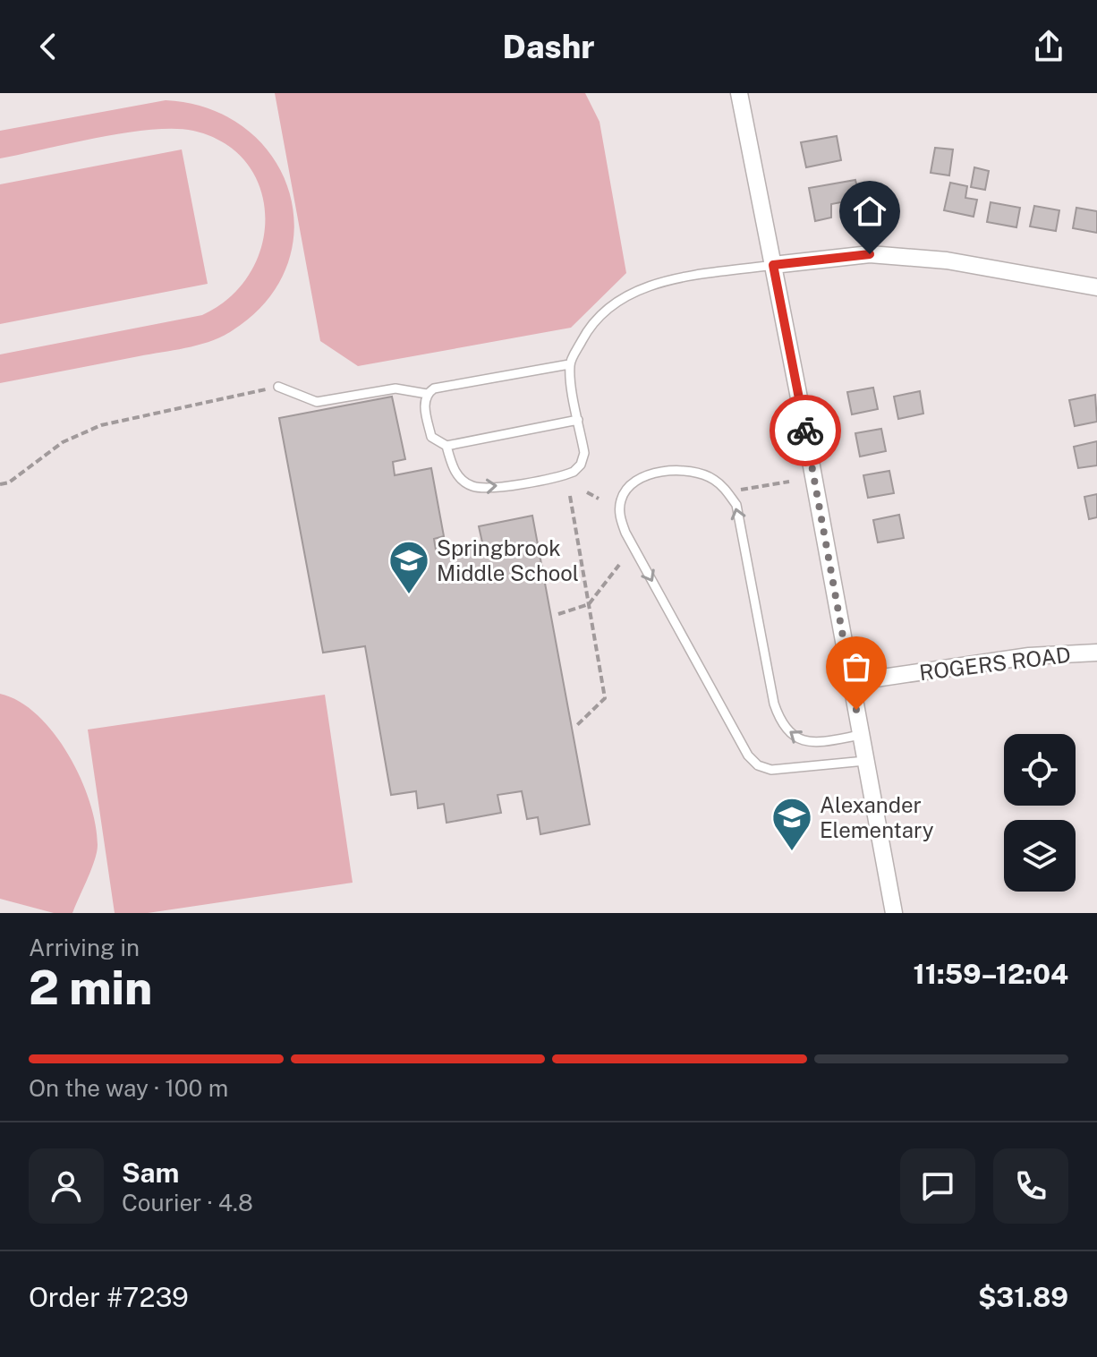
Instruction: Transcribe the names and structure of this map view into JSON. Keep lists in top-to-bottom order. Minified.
{"streets":{"street":["ROGERS ROAD"]},"places":{"school or university":["Springbrook Middle School","Alexander Elementary"]},"page":{"header":"Dashr","heading":["2 min","Arriving in","11:59–12:04"],"panel":["Sam","Courier · 4.8","Order #7239","$31.89"],"bar":"On the way · 100 m"}}
